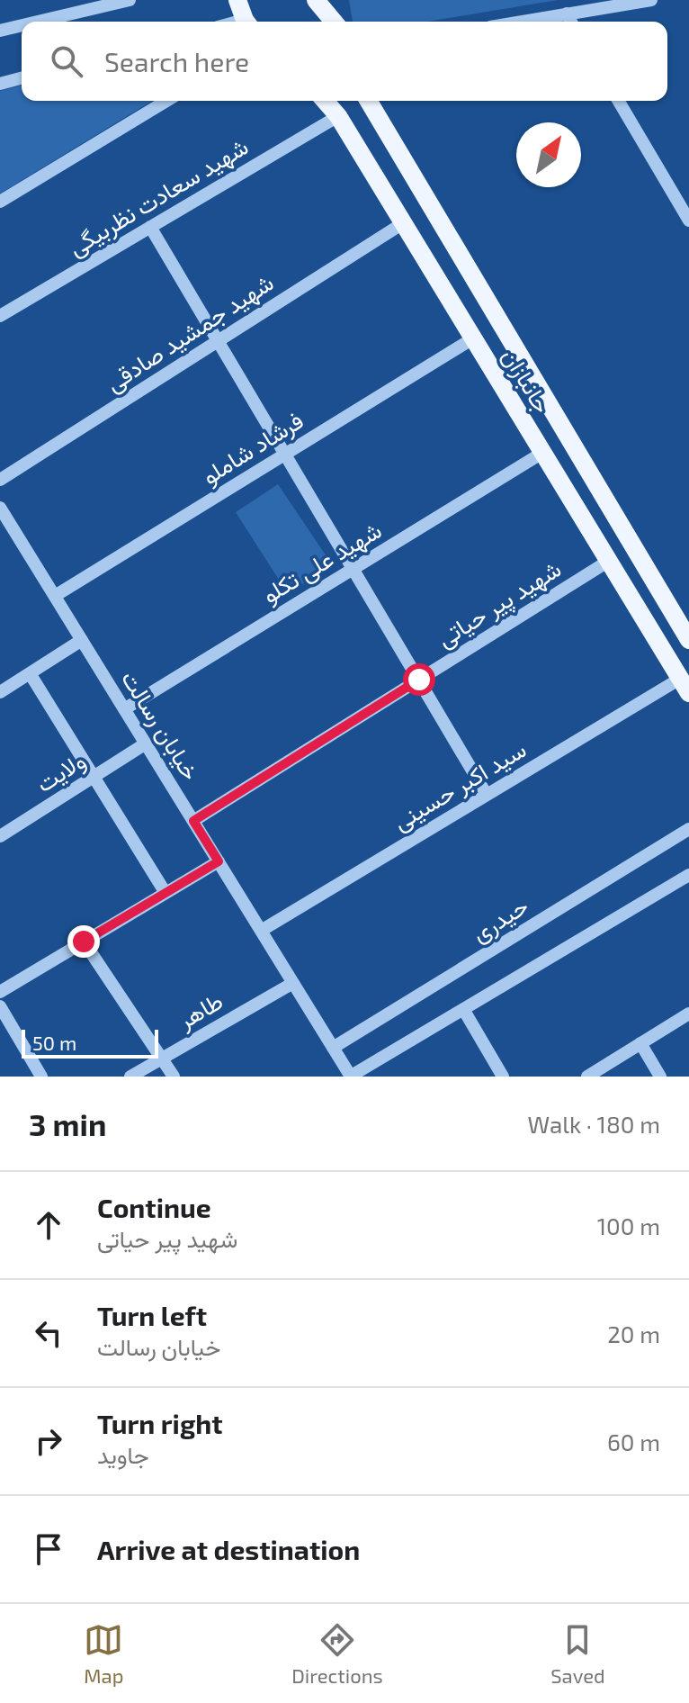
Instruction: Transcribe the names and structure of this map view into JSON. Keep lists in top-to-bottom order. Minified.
{"streets":{"main road":["جانبازان"],"street":["شهید سعادت نظربیگی","شهید جمشید صادقی","فرشاد شاملو","شهید علی تکلو","شهید پیر حیاتی","خیابان رسالت","ولایت","سید اکبر حسینی","حیدری","طاهر"]},"crossings":[["شهید سعادت نظربیگی","جانبازان"],["شهید جمشید صادقی","جانبازان"],["جانبازان","فرشاد شاملو"],["جانبازان","شهید علی تکلو"],["جانبازان","شهید پیر حیاتی"],["جانبازان","سید اکبر حسینی"],["فرشاد شاملو","خیابان رسالت"],["شهید علی تکلو","خیابان رسالت"],["شهید پیر حیاتی","خیابان رسالت"],["خیابان رسالت","ولایت"],["خیابان رسالت","سید اکبر حسینی"],["خیابان رسالت","حیدری"],["خیابان رسالت","طاهر"]],"scale_bar":"50 m","north":"top right","page":{"search":"Search here","scale":"50 m","heading":["3 min","Walk · 180 m"],"list":[["Continue","شهید پیر حیاتی","100 m"],["Turn left","خیابان رسالت","20 m"],["Turn right","جاوید","60 m"],"Arrive at destination"],"nav":["Map","Directions","Saved"]}}
